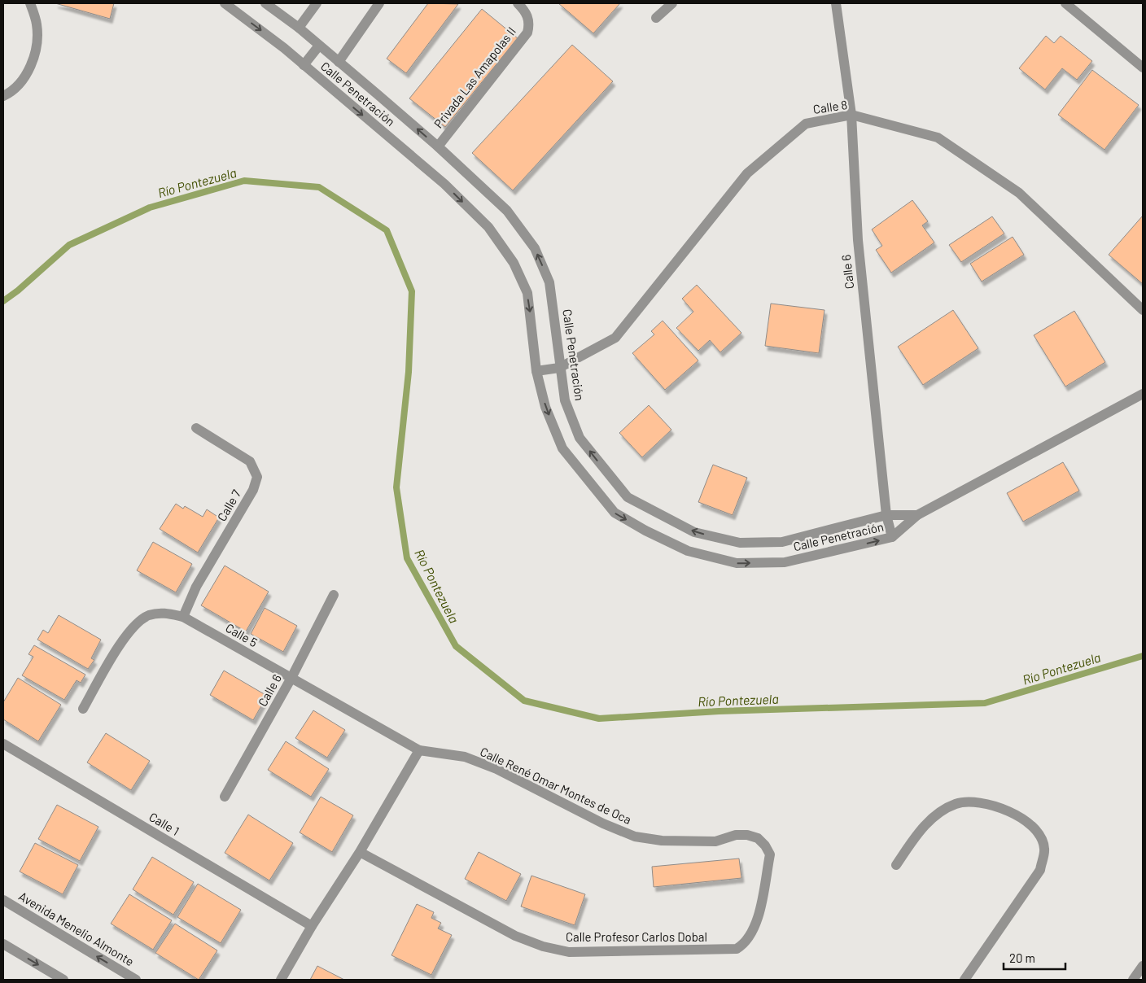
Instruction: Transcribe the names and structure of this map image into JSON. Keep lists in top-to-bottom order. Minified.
{"streets":{"street":["Privada Las Amapolas II","Calle Penetración","Calle 8","Calle 6","Calle 7","Calle 5","Calle René Omar Montes de Oca","Calle 1","Avenida Menelio Almonte","Calle Profesor Carlos Dobal"]},"crossings":[["Privada Las Amapolas II","Calle Penetración"],["Calle Penetración","Calle 8"],["Calle Penetración","Calle 6"],["Calle 8","Calle 6"],["Calle 6","Calle 5"],["Calle 7","Calle 5"],["Calle 5","Calle René Omar Montes de Oca"],["Calle René Omar Montes de Oca","Calle Profesor Carlos Dobal"]],"water":["Río Pontezuela"],"scale_bar":"20 m"}
